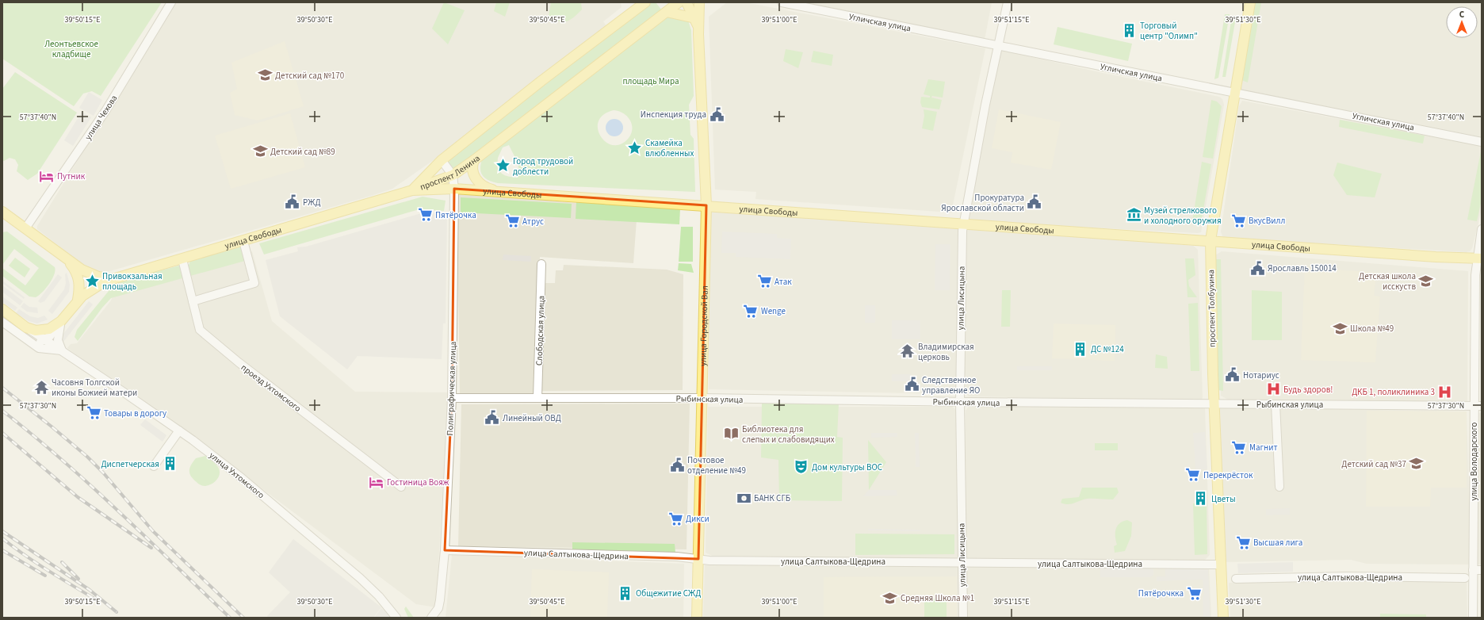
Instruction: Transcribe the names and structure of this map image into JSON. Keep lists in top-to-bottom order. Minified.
{"streets":{"main road":["проспект Ленина","улица Свободы","проспект Толбухина","улица Городской Вал"],"street":["Угличская улица","улица Чехова","улица Лисицына","Слободская улица","проезд Ухтомского","Полиграфическая улица","Рыбинская улица","улица Володарского","улица Ухтомского","улица Салтыкова-Щедрина"]},"crossings":[["Угличская улица","улица Лисицына"],["Угличская улица","проспект Толбухина"],["проспект Ленина","улица Свободы"],["проспект Ленина","Полиграфическая улица"],["улица Свободы","улица Лисицына"],["улица Свободы","проспект Толбухина"],["улица Свободы","улица Городской Вал"],["улица Свободы","проезд Ухтомского"],["улица Свободы","Полиграфическая улица"],["улица Свободы","улица Володарского"],["улица Лисицына","Рыбинская улица"],["улица Лисицына","улица Салтыкова-Щедрина"],["проспект Толбухина","Рыбинская улица"],["проспект Толбухина","улица Салтыкова-Щедрина"],["улица Городской Вал","Рыбинская улица"],["улица Городской Вал","улица Салтыкова-Щедрина"],["Слободская улица","Рыбинская улица"],["Полиграфическая улица","Рыбинская улица"],["Полиграфическая улица","улица Салтыкова-Щедрина"],["Рыбинская улица","улица Володарского"]],"parks":["Леонтьевское кладбище","площадь Мира"],"places":{"building":["Торговый центр \"Олимп\"","ДС №124","Диспетчерская","Цветы","Общежитие СЖД"],"school or university":["Детский сад №170","Детский сад №89","Детская школа исскуств","Школа №49","Детский сад №37","Средняя Школа №1"],"public building":["Инспекция труда","РЖД","Прокуратура Ярославской области","Ярославль 150014","Нотариус","Следственное управление ЯО","Линейный ОВД","Почтовое отделение №49"],"place":["Скамейка влюбленных","Город трудовой доблести","Привокзальная площадь"],"hotel":["Путник","Гостиница Вояж"],"supermarket":["Пятёрочка","ВкусВилл","Атрус","Атак","Wenge","Товары в дорогу","Магнит","Перекрёсток","Дикси","Высшая лига","Пятёрочкка"],"museum":["Музей стрелкового и холодного оружия"],"temple":["Владимирская церковь","Часовня Толгской иконы Божией матери"],"hospital":["Будь здоров!","ДКБ 1, поликлиника 3"],"library":["Библиотека для слепых и слабовидящих"],"theatre":["Дом культуры ВОС"],"bank":["БАНК СГБ"]},"north":"top","coordinates":["39°50'15\"E","39°50'30\"E","39°50'45\"E","39°51'00\"E","39°51'15\"E","39°51'30\"E","57°37'40\"N","57°37'30\"N"]}
